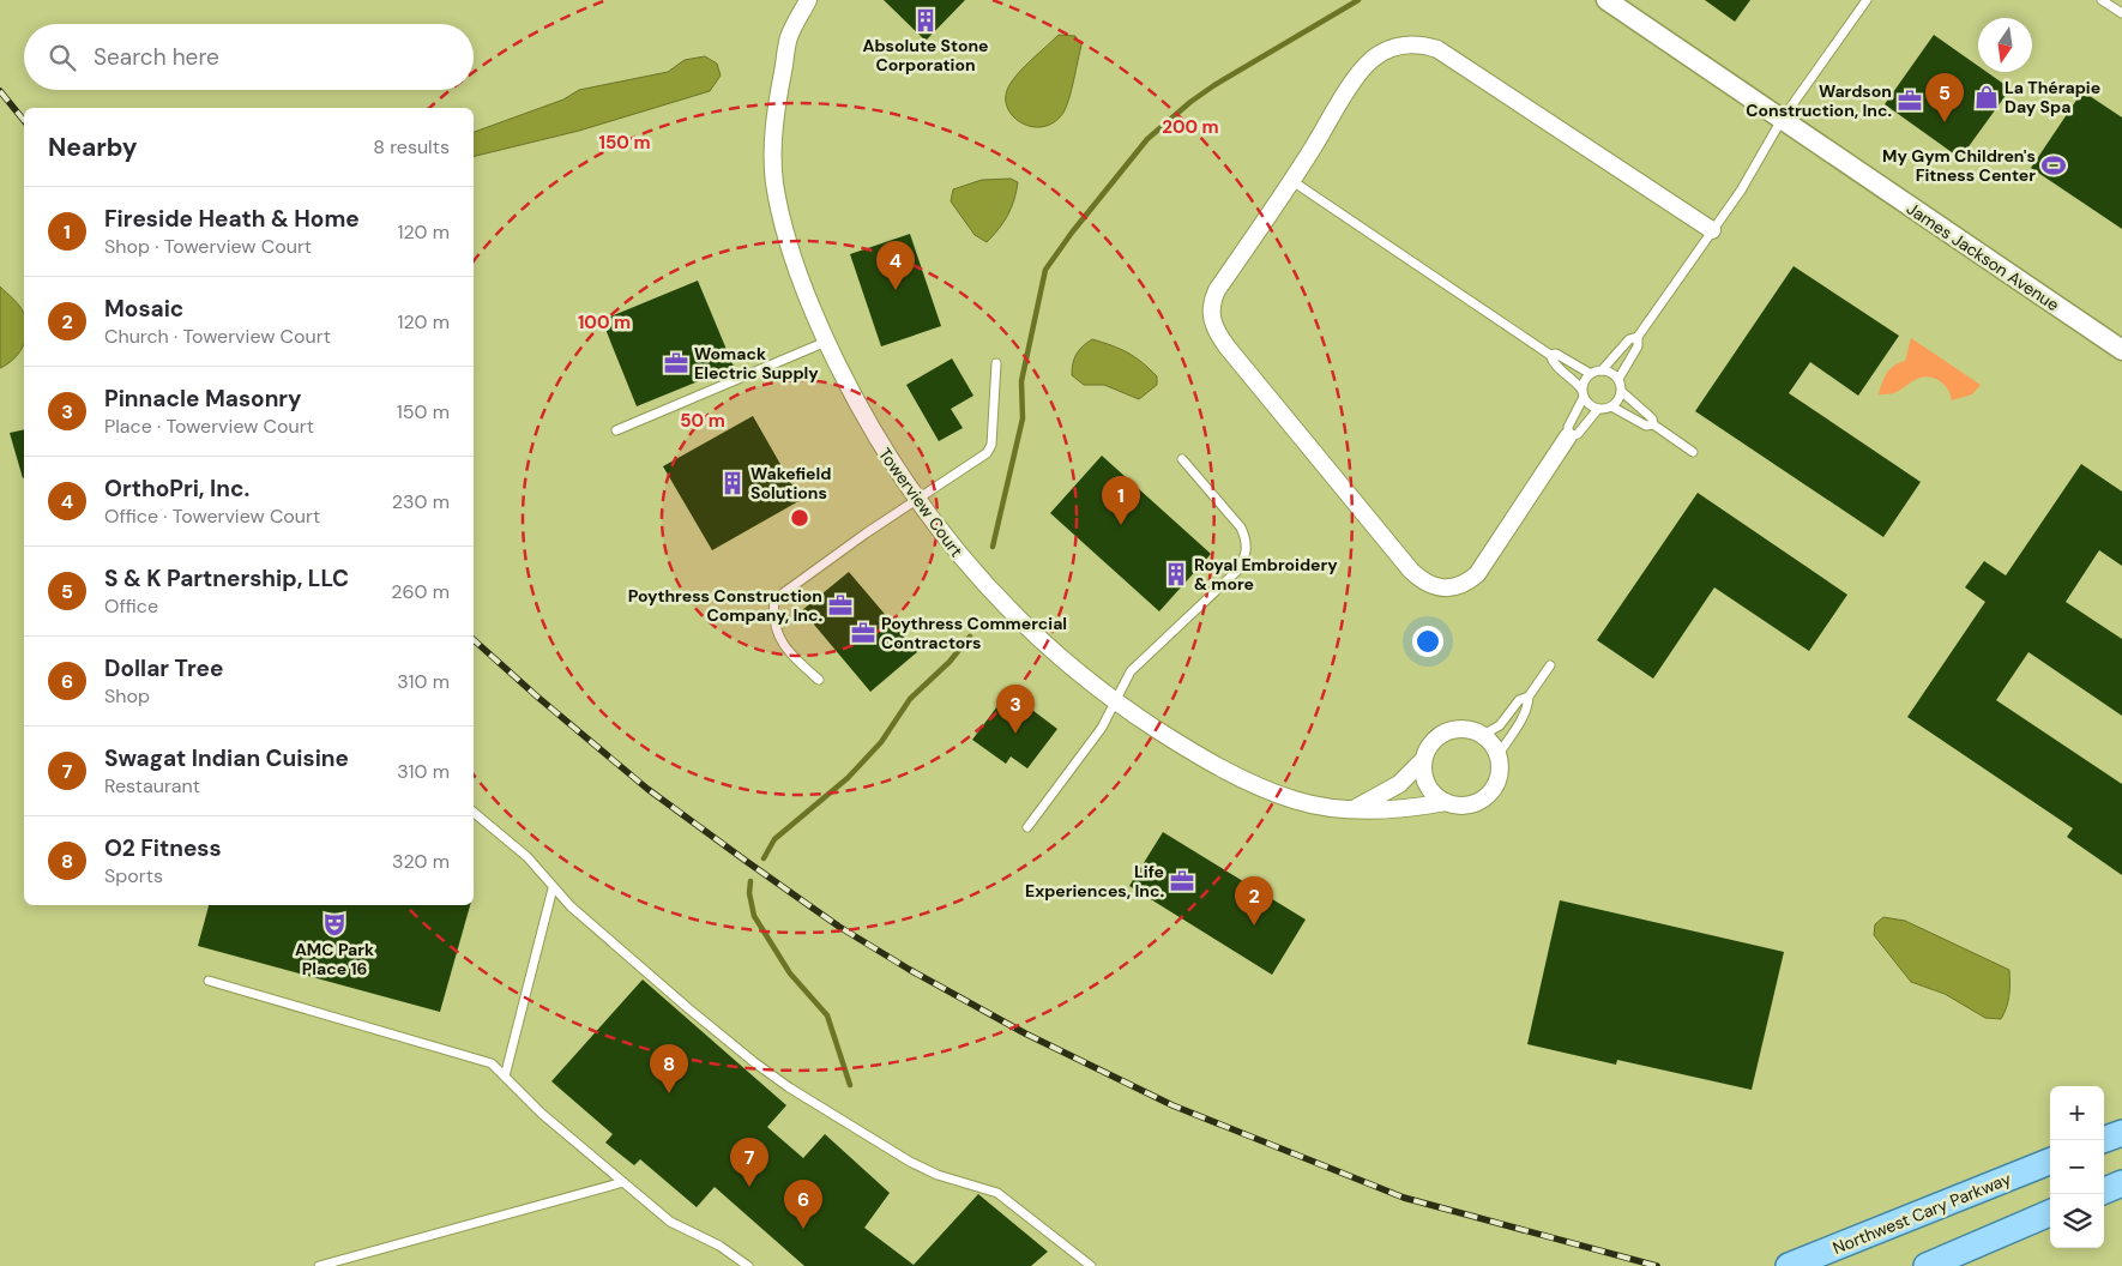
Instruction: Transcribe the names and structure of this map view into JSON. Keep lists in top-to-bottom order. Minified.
{"streets":{"main road":["Northwest Cary Parkway"],"street":["James Jackson Avenue","Towerview Court"]},"places":{"building":["Absolute Stone Corporation","Wakefield Solutions","Royal Embroidery & more"],"shop":["La Thérapie Day Spa"],"office":["Wardson Construction, Inc.","Womack Electric Supply","Poythress Construction Company, Inc.","Poythress Commercial Contractors","Life Experiences, Inc."],"sports":["My Gym Children's Fitness Center"],"theatre":["AMC Park Place 16"]},"north":"bottom","page":{"search":"Search here","pins":["5","4","1","3","2","8","7","6"],"heading":["Nearby","8 results"],"list":[{"mark":"1","name":"Fireside Heath & Home","note":"Shop · Towerview Court","value":"120 m"},{"mark":"2","name":"Mosaic","note":"Church · Towerview Court","value":"120 m"},{"mark":"3","name":"Pinnacle Masonry","note":"Place · Towerview Court","value":"150 m"},{"mark":"4","name":"OrthoPri, Inc.","note":"Office · Towerview Court","value":"230 m"},{"mark":"5","name":"S & K Partnership, LLC","note":"Office","value":"260 m"},{"mark":"6","name":"Dollar Tree","note":"Shop","value":"310 m"},{"mark":"7","name":"Swagat Indian Cuisine","note":"Restaurant","value":"310 m"},{"mark":"8","name":"O2 Fitness","note":"Sports","value":"320 m"}],"map_buttons":["+","−"]},"rings":["200 m","150 m","100 m","50 m"]}
